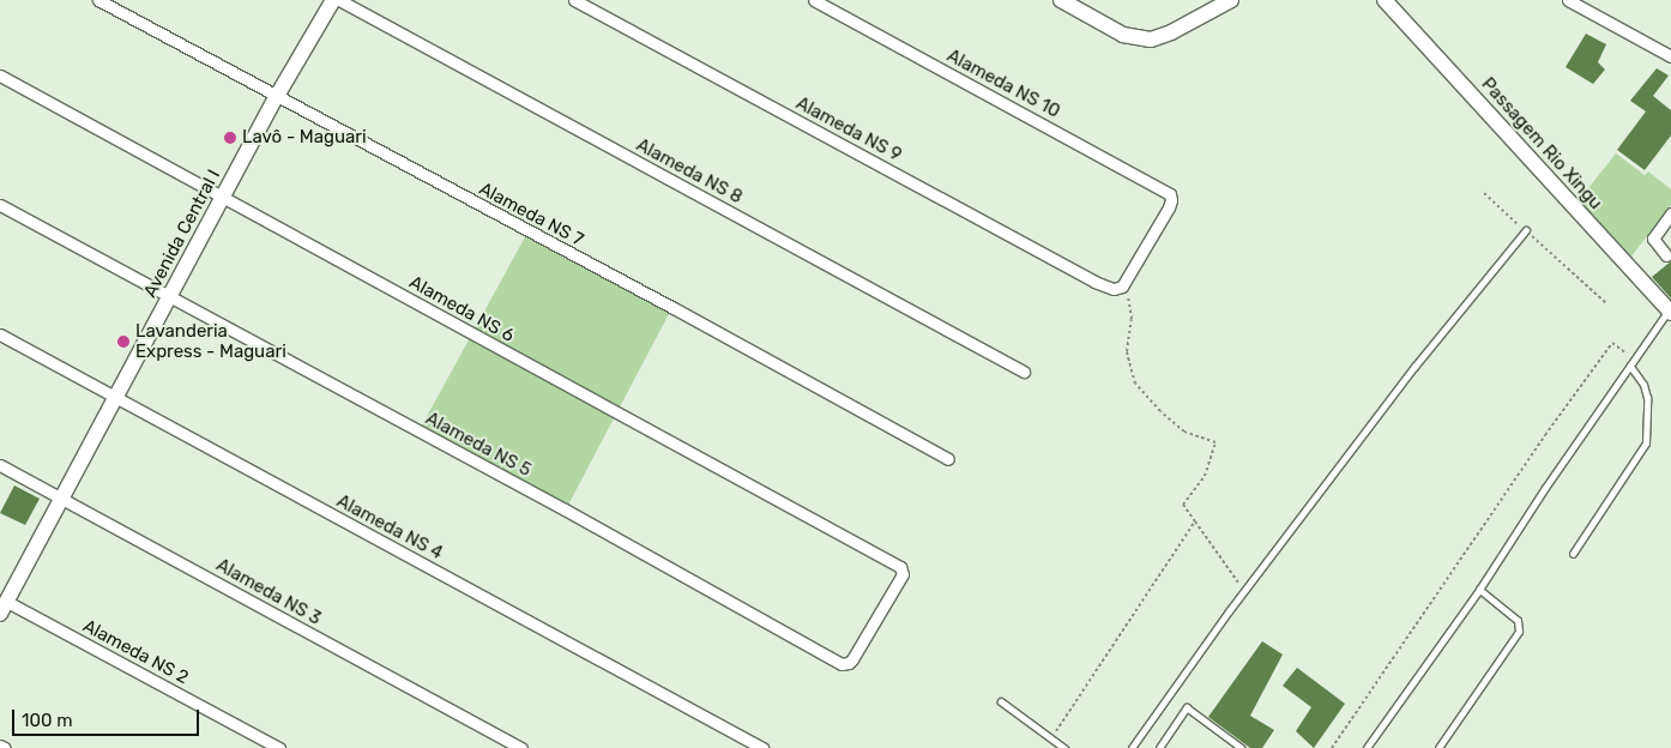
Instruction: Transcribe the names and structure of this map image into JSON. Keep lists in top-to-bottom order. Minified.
{"streets":{"main road":["Passagem Rio Xingu","Avenida Central I"],"street":["Alameda NS 10","Alameda NS 9","Alameda NS 8","Alameda NS 7","Alameda NS 6","Alameda NS 5","Alameda NS 4","Alameda NS 3","Alameda NS 2"]},"crossings":[["Alameda NS 10","Alameda NS 9"],["Alameda NS 7","Avenida Central I"],["Avenida Central I","Alameda NS 6"],["Avenida Central I","Alameda NS 5"],["Avenida Central I","Alameda NS 4"],["Avenida Central I","Alameda NS 3"],["Avenida Central I","Alameda NS 2"],["Alameda NS 6","Alameda NS 5"]],"places":["Lavô - Maguari","Lavanderia Express - Maguari"],"scale_bar":"100 m"}
